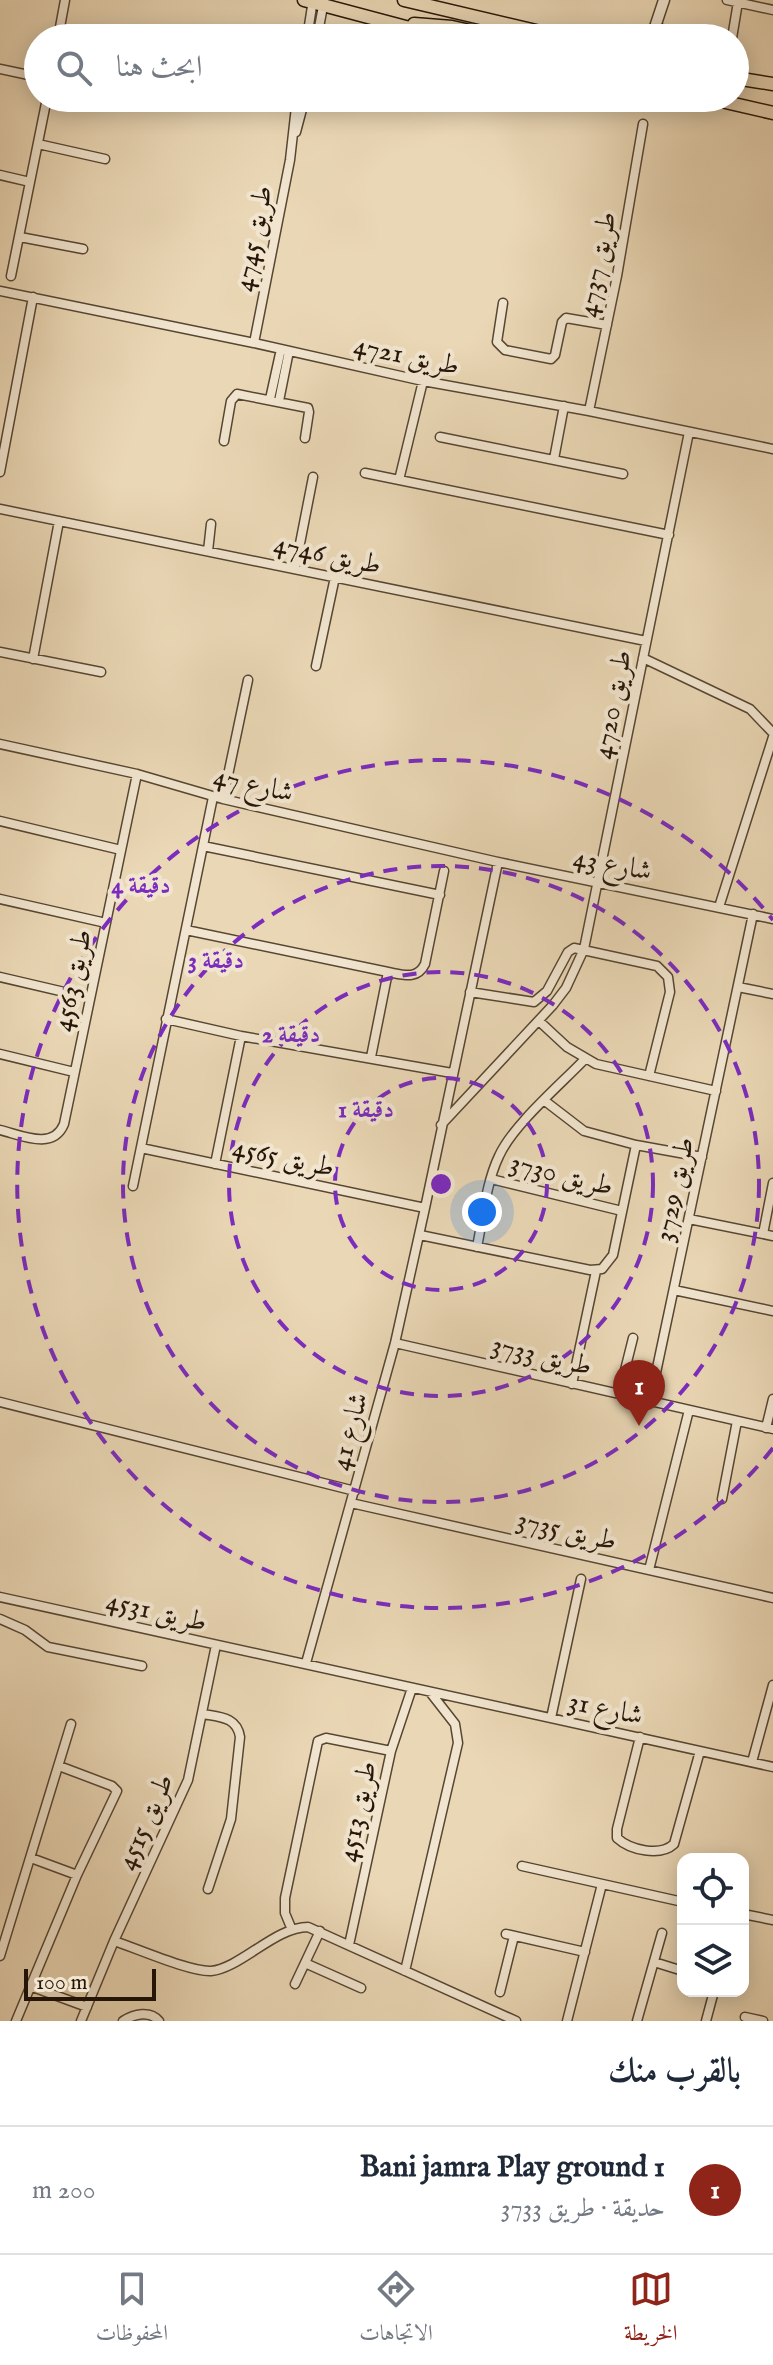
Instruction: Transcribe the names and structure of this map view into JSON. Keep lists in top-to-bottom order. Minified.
{"streets":{"street":["طريق 4745","طريق 4737","طريق 4721","طريق 4746","طريق 4720","شارع 47","شارع 43","طريق 4563","طريق 4565","طريق 3730","طريق 3729","طريق 3733","شارع 41","طريق 3735","طريق 4531","شارع 31","طريق 4513","طريق 4515"]},"crossings":[["طريق 4745","طريق 4721"],["طريق 4737","طريق 4721"],["طريق 4721","طريق 4720"],["طريق 4746","طريق 4720"],["طريق 4720","شارع 43"],["طريق 4720","شارع 41"],["شارع 47","شارع 43"],["شارع 47","طريق 4563"],["شارع 47","شارع 41"],["شارع 43","طريق 3729"],["شارع 43","شارع 41"],["طريق 4565","شارع 41"],["طريق 3730","طريق 3729"],["طريق 3729","طريق 3733"],["طريق 3733","شارع 41"],["شارع 41","طريق 3735"],["شارع 41","طريق 4531"],["شارع 41","شارع 31"],["طريق 4531","شارع 31"],["طريق 4531","طريق 4515"],["شارع 31","طريق 4513"]],"scale_bar":"100 m","page":{"search":"ابحث هنا","pins":"1","scale":"100 m","heading":"بالقرب منك","list":[{"mark":"1","name":"Bani jamra Play ground 1","note":"حديقة · طريق 3733","value":"200 m"}],"nav":["الخريطة","الاتجاهات","المحفوظات"]},"rings":["4 دقيقة","3 دقيقة","2 دقيقة","1 دقيقة"]}
